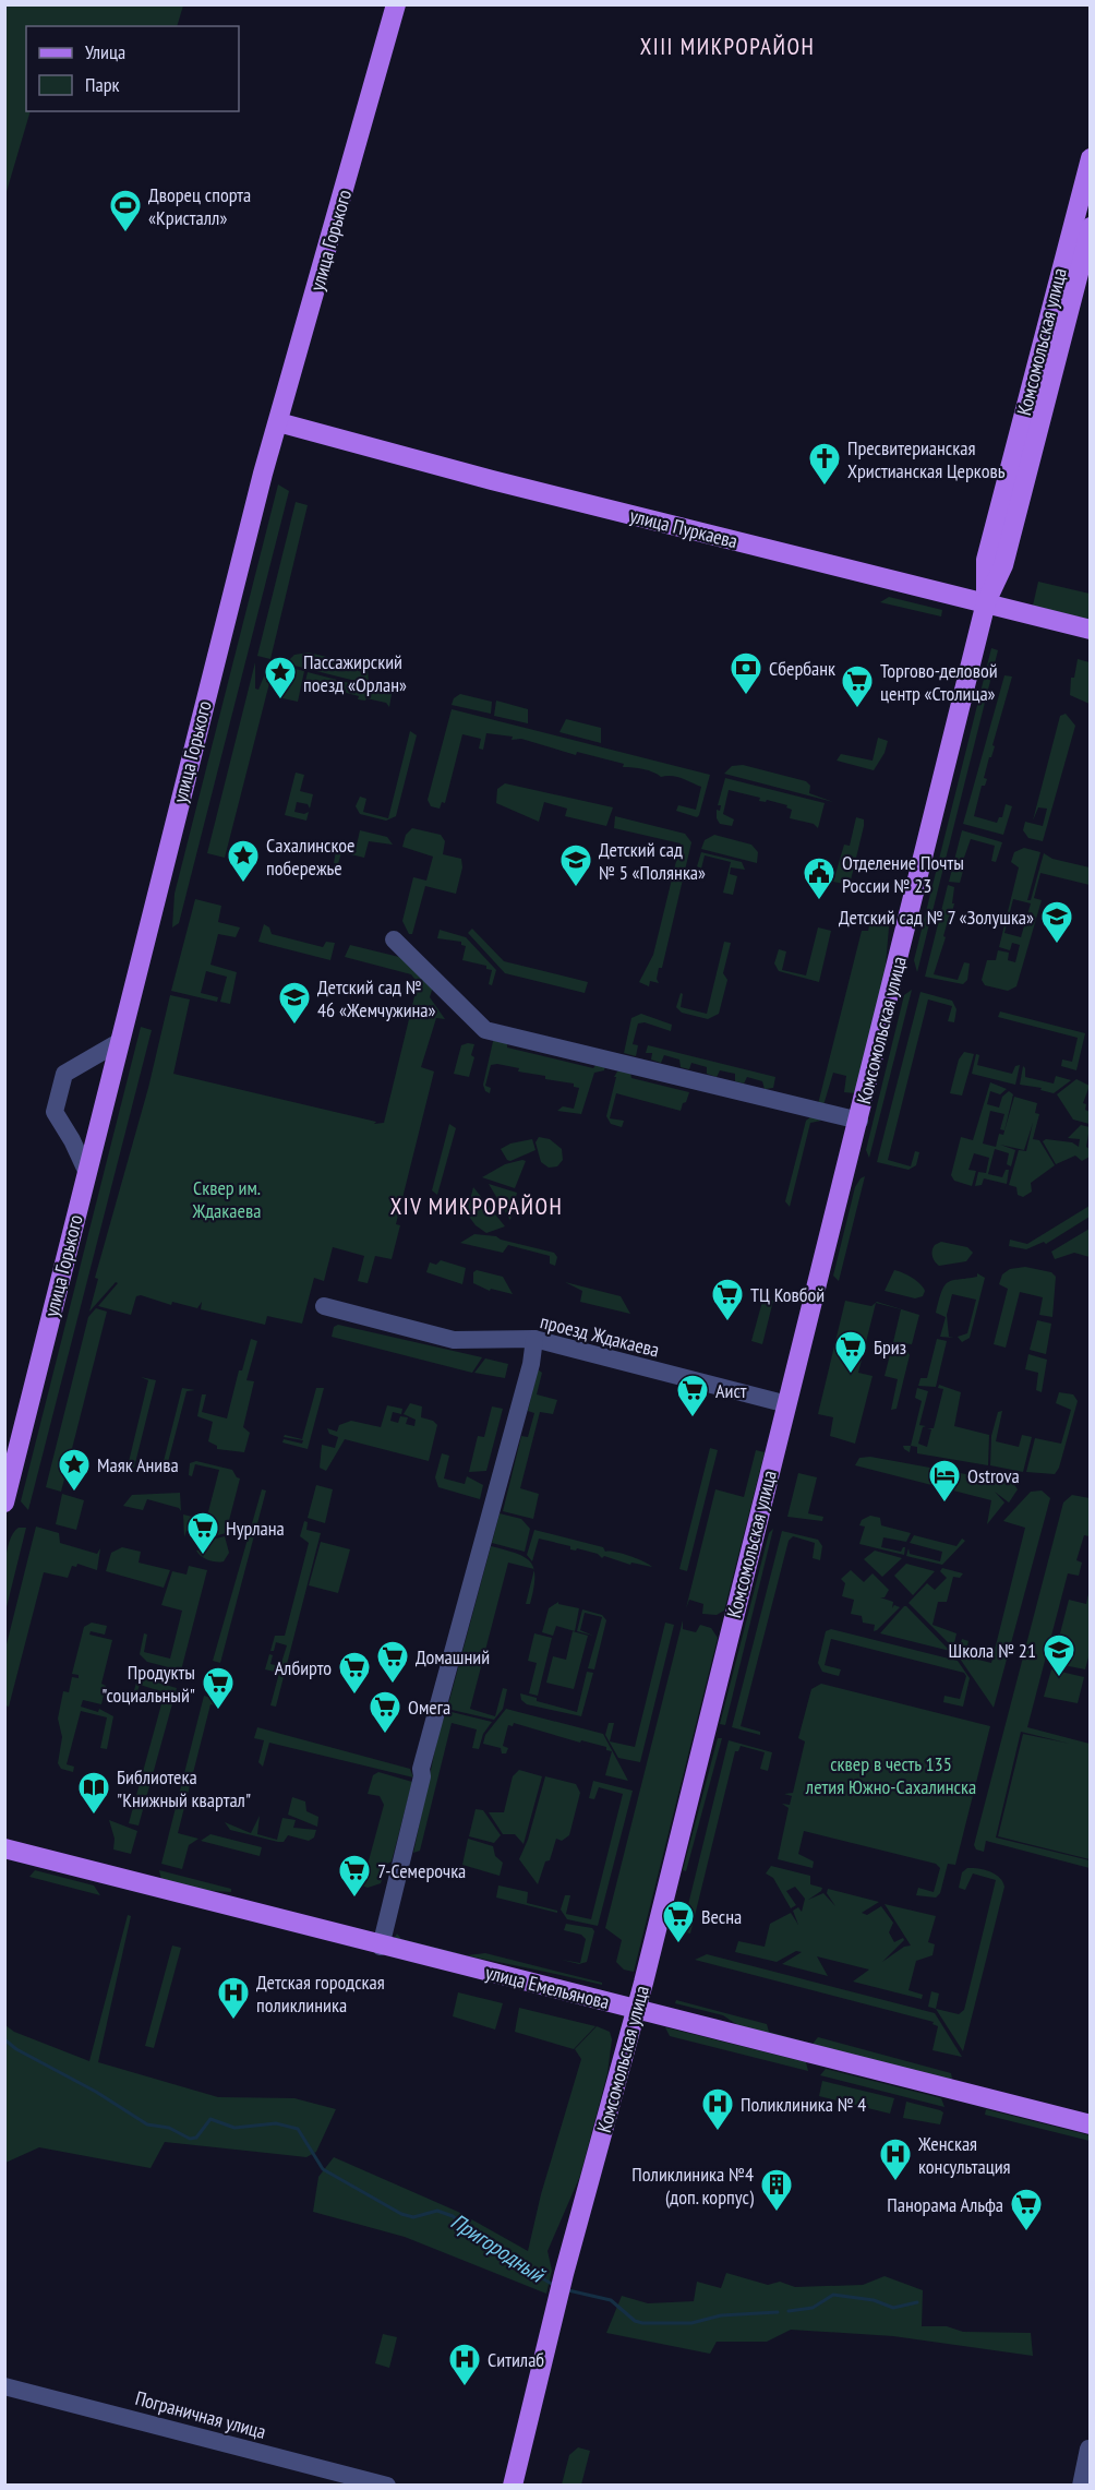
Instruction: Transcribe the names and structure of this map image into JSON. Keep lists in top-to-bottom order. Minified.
{"streets":{"main road":["улица Горького","Комсомольская улица","улица Пуркаева","улица Емельянова"],"street":["проезд Ждакаева","Пограничная улица"]},"crossings":[["улица Горького","улица Пуркаева"],["Комсомольская улица","улица Пуркаева"],["Комсомольская улица","проезд Ждакаева"],["Комсомольская улица","улица Емельянова"]],"districts":["XIII МИКРОРАЙОН","XIV МИКРОРАЙОН"],"water":["Пригородный"],"parks":["Сквер им. Ждакаева","сквер в честь 135 летия Южно-Сахалинска"],"places":{"sports":["Дворец спорта «Кристалл»"],"church":["Пресвитерианская Христианская Церковь"],"bank":["Сбербанк"],"place":["Пассажирский поезд «Орлан»","Сахалинское побережье","Маяк Анива"],"supermarket":["Торгово-деловой центр «Столица»","ТЦ Ковбой","Бриз","Аист","Нурлана","Домашний","Албирто","Продукты \"социальный\"","Омега","7-Семерочка","Весна","Панорама Альфа"],"school or university":["Детский сад № 5 «Полянка»","Детский сад № 7 «Золушка»","Детский сад № 46 «Жемчужина»","Школа № 21"],"public building":["Отделение Почты России № 23"],"hotel":["Ostrova"],"library":["Библиотека \"Книжный квартал\""],"hospital":["Детская городская поликлиника","Поликлиника № 4","Женская консультация","Ситилаб"],"building":["Поликлиника №4 (доп. корпус)"]},"legend":["Улица","Парк"]}
